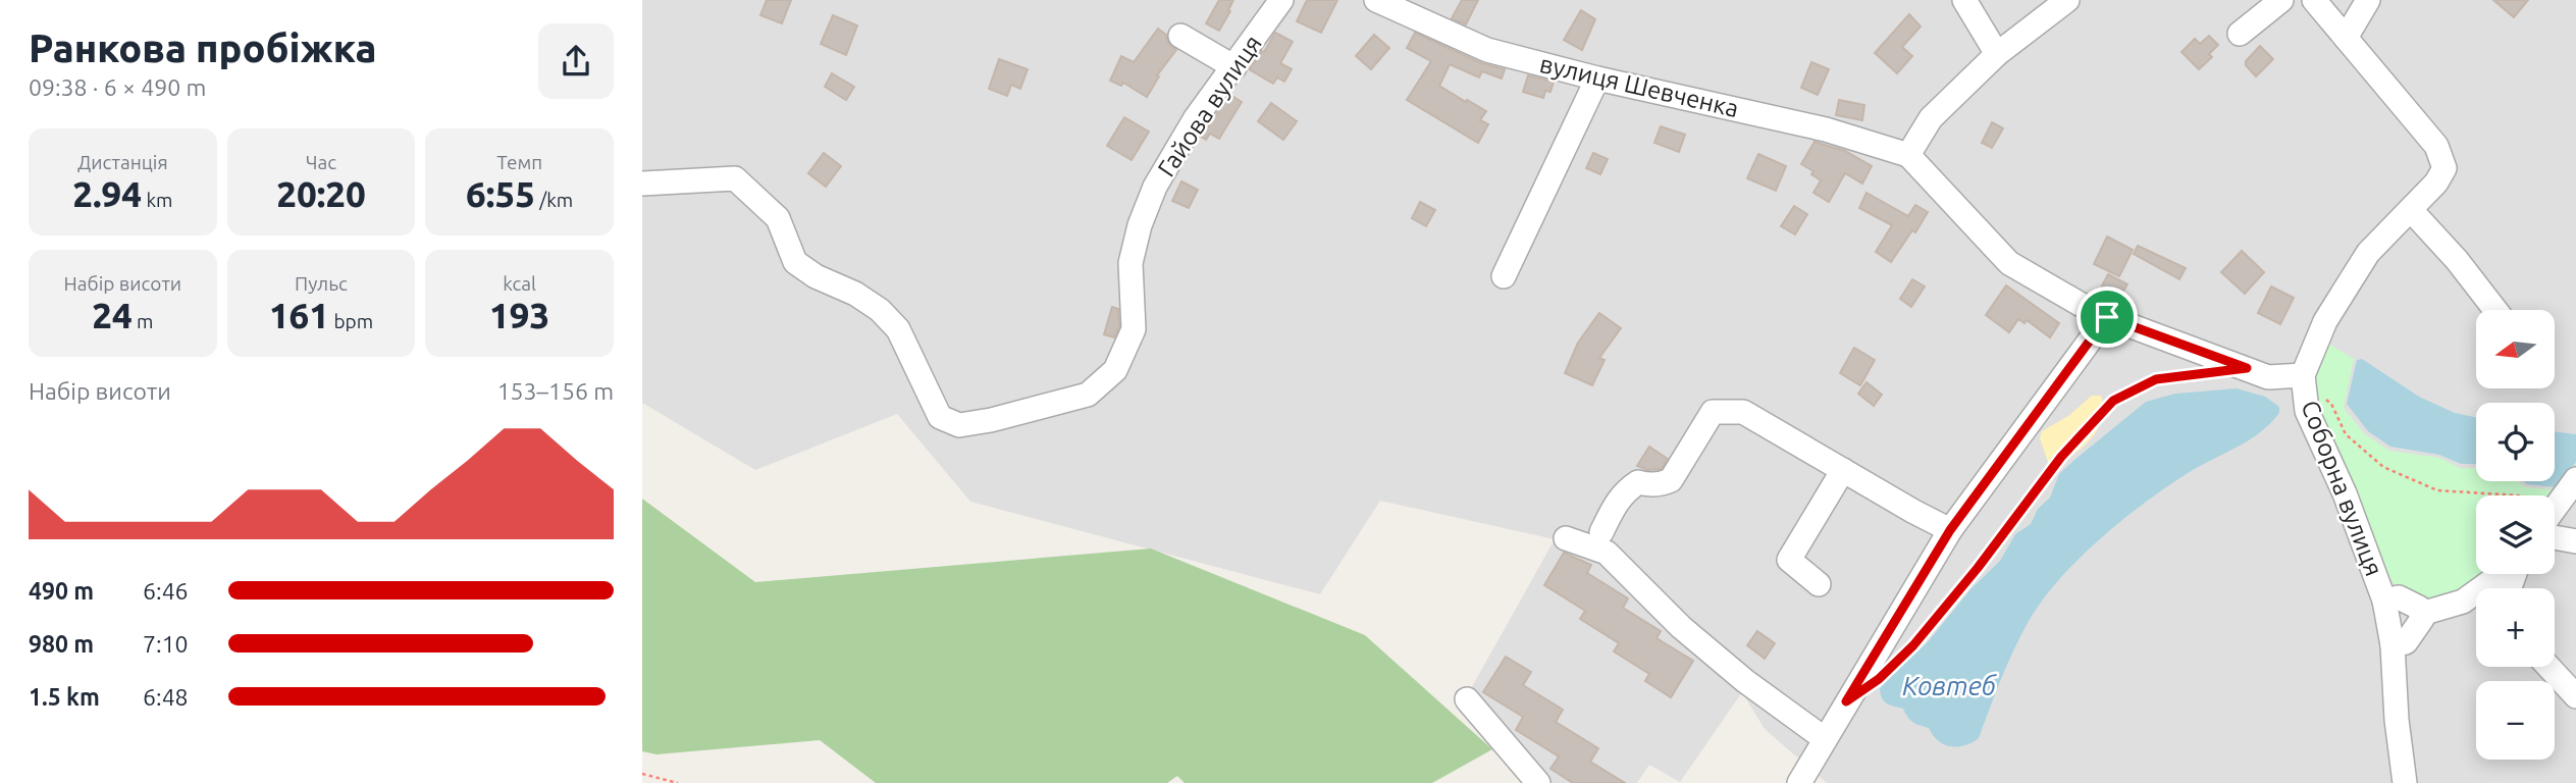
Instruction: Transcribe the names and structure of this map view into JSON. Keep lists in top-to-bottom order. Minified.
{"streets":{"street":["вулиця Шевченка","Гайова вулиця","Соборна вулиця"]},"crossings":[["вулиця Шевченка","Соборна вулиця"]],"water":["Ковтеб"],"north":"left","page":{"heading":["Ранкова пробіжка","09:38 · 6 × 490 m"],"stats":[["Дистанція","2.94 km"],["Час","20:20"],["Темп","6:55 /km"],["Набір висоти","24 m"],["Пульс","161 bpm"],["kcal","193"]],"map_buttons":["+","−"],"chart":["Набір висоти","153–156 m"],"list":[{"name":"490 m","note":"6:46"},{"name":"980 m","note":"7:10"},{"name":"1.5 km","note":"6:48"}]}}
